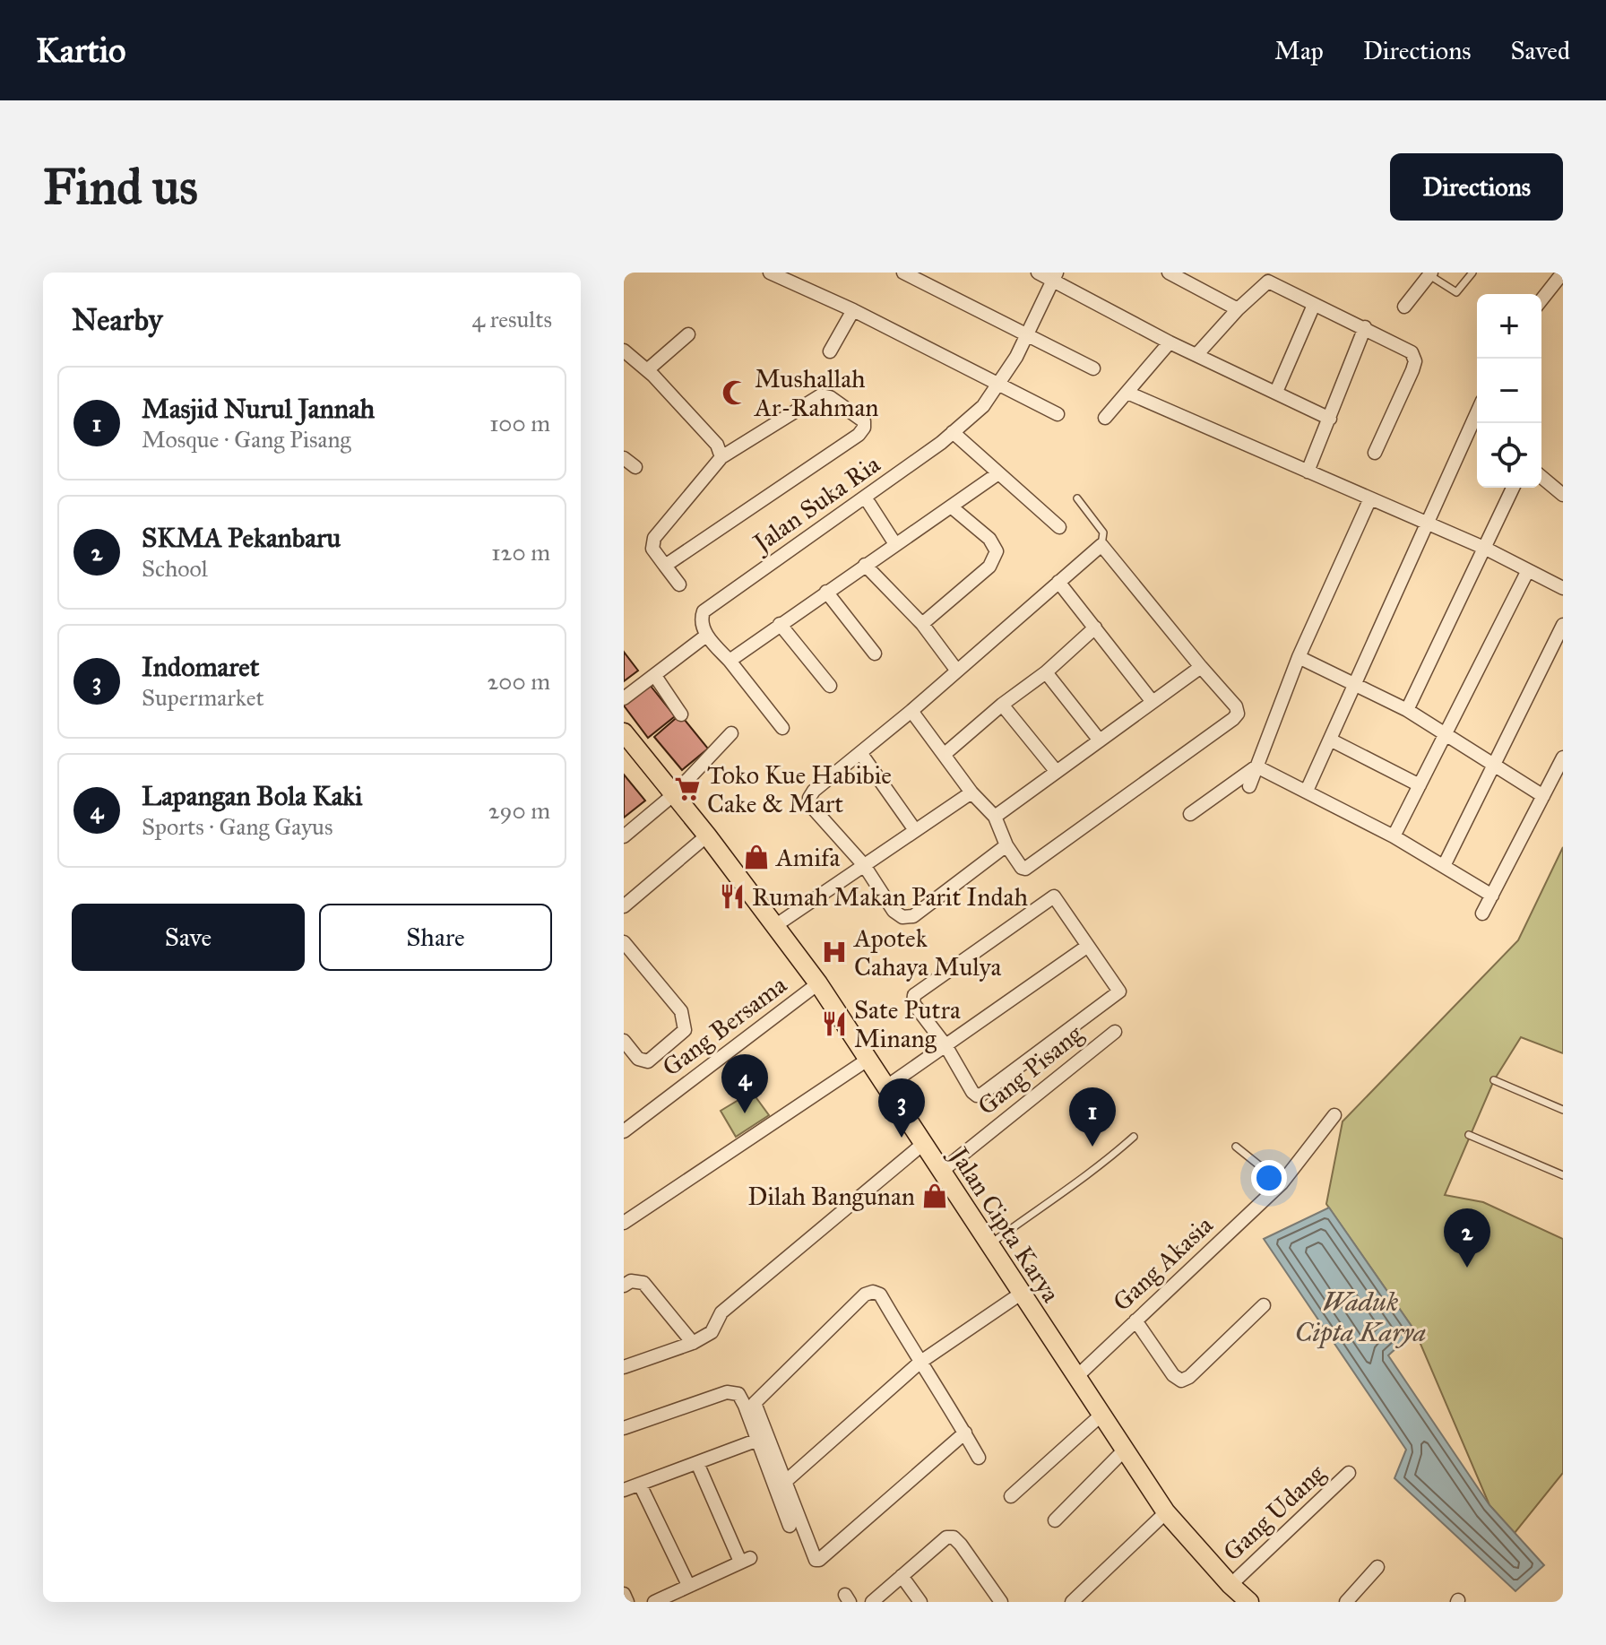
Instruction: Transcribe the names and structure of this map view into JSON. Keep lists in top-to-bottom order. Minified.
{"streets":{"main road":["Jalan Cipta Karya"],"street":["Jalan Suka Ria","Gang Bersama","Gang Pisang","Gang Akasia","Gang Udang"]},"crossings":[["Gang Bersama","Jalan Cipta Karya"],["Gang Pisang","Jalan Cipta Karya"],["Jalan Cipta Karya","Gang Akasia"],["Jalan Cipta Karya","Gang Udang"]],"water":["Waduk Cipta Karya"],"places":{"mosque":["Mushallah Ar-Rahman"],"supermarket":["Toko Kue Habibie Cake & Mart"],"shop":["Amifa","Dilah Bangunan"],"restaurant":["Rumah Makan Parit Indah","Sate Putra Minang"],"hospital":["Apotek Cahaya Mulya"]},"page":{"header":"Kartio","nav":["Map","Directions","Saved"],"buttons":["Directions",["Save","Share"]],"title":"Find us","heading":["Nearby","4 results"],"map_buttons":["+","−"],"list":[{"mark":"1","name":"Masjid Nurul Jannah","note":"Mosque · Gang Pisang","value":"100 m"},{"mark":"2","name":"SKMA Pekanbaru","note":"School","value":"120 m"},{"mark":"3","name":"Indomaret","note":"Supermarket","value":"200 m"},{"mark":"4","name":"Lapangan Bola Kaki","note":"Sports · Gang Gayus","value":"290 m"}],"pins":["4","3","1","2"]}}
